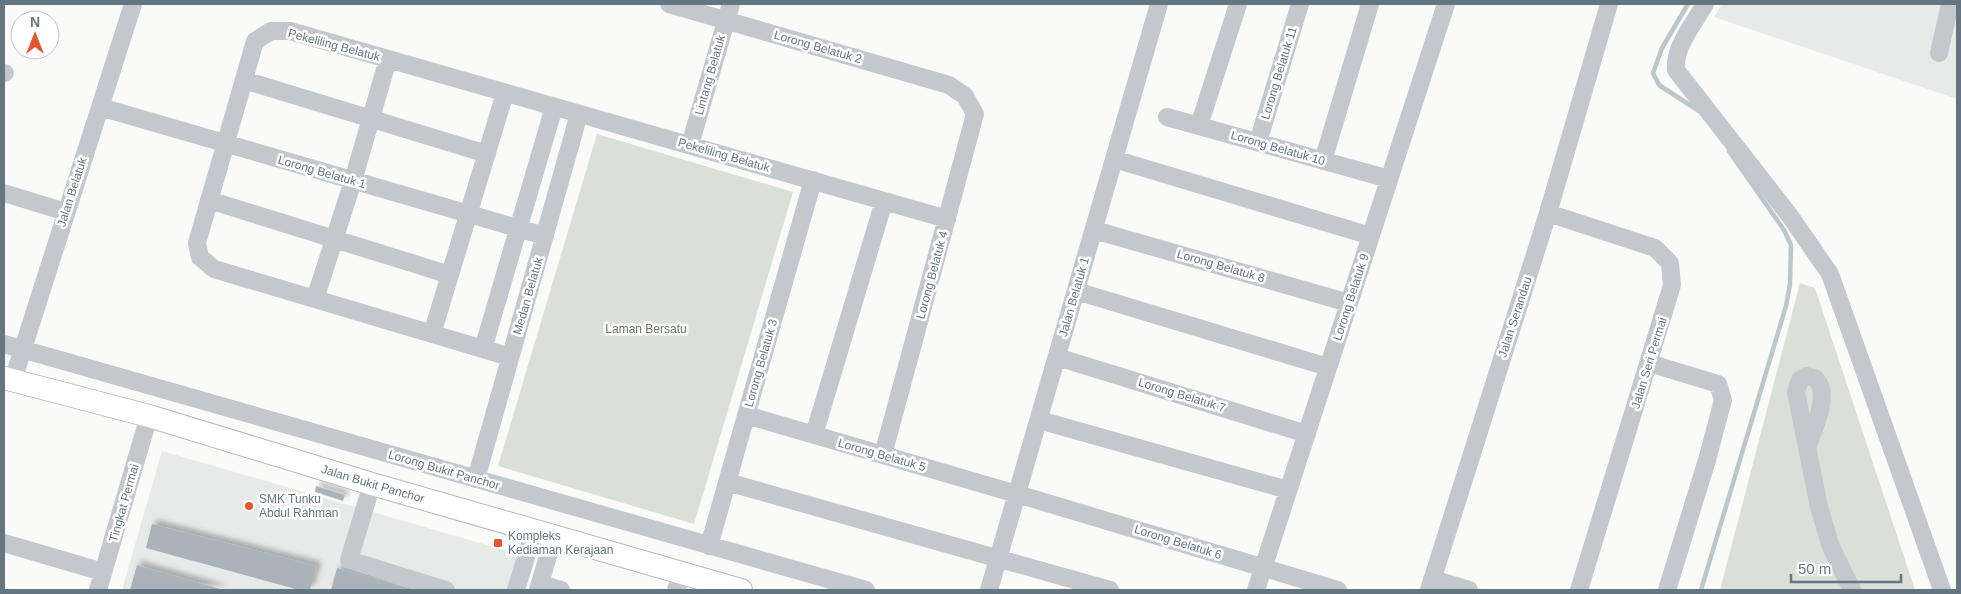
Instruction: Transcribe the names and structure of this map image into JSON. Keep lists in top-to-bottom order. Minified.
{"streets":{"main road":["Jalan Bukit Panchor"],"street":["Pekeliling Belatuk","Lorong Belatuk 2","Lorong Belatuk 11","Lintang Belatuk","Lorong Belatuk 10","Lorong Belatuk 1","Jalan Belatuk","Lorong Belatuk 8","Lorong Belatuk 4","Medan Belatuk","Jalan Belatuk 1","Lorong Belatuk 9","Jalan Serandau","Lorong Belatuk 3","Jalan Seri Permai","Lorong Belatuk 7","Lorong Belatuk 5","Lorong Bukit Panchor","Tingkat Permai","Lorong Belatuk 6"]},"crossings":[["Pekeliling Belatuk","Lintang Belatuk"],["Pekeliling Belatuk","Lorong Belatuk 1"],["Pekeliling Belatuk","Lorong Belatuk 4"],["Pekeliling Belatuk","Medan Belatuk"],["Pekeliling Belatuk","Lorong Belatuk 3"],["Lorong Belatuk 2","Lintang Belatuk"],["Lorong Belatuk 2","Lorong Belatuk 4"],["Lorong Belatuk 11","Lorong Belatuk 10"],["Lorong Belatuk 10","Lorong Belatuk 9"],["Lorong Belatuk 1","Jalan Belatuk"],["Lorong Belatuk 1","Medan Belatuk"],["Jalan Belatuk","Lorong Bukit Panchor"],["Jalan Belatuk","Jalan Bukit Panchor"],["Lorong Belatuk 8","Jalan Belatuk 1"],["Lorong Belatuk 8","Lorong Belatuk 9"],["Lorong Belatuk 4","Lorong Belatuk 5"],["Medan Belatuk","Lorong Bukit Panchor"],["Jalan Belatuk 1","Lorong Belatuk 7"],["Jalan Belatuk 1","Lorong Belatuk 5"],["Jalan Belatuk 1","Lorong Belatuk 6"],["Lorong Belatuk 9","Lorong Belatuk 7"],["Lorong Belatuk 9","Lorong Belatuk 6"],["Jalan Serandau","Jalan Seri Permai"],["Lorong Belatuk 3","Lorong Belatuk 5"],["Lorong Belatuk 3","Lorong Bukit Panchor"],["Lorong Belatuk 5","Lorong Belatuk 6"],["Jalan Bukit Panchor","Tingkat Permai"]],"parks":["Laman Bersatu"],"places":{"other":["SMK Tunku Abdul Rahman"],"transit":["Kompleks Kediaman Kerajaan"]},"scale_bar":"50 m","north":"top"}
